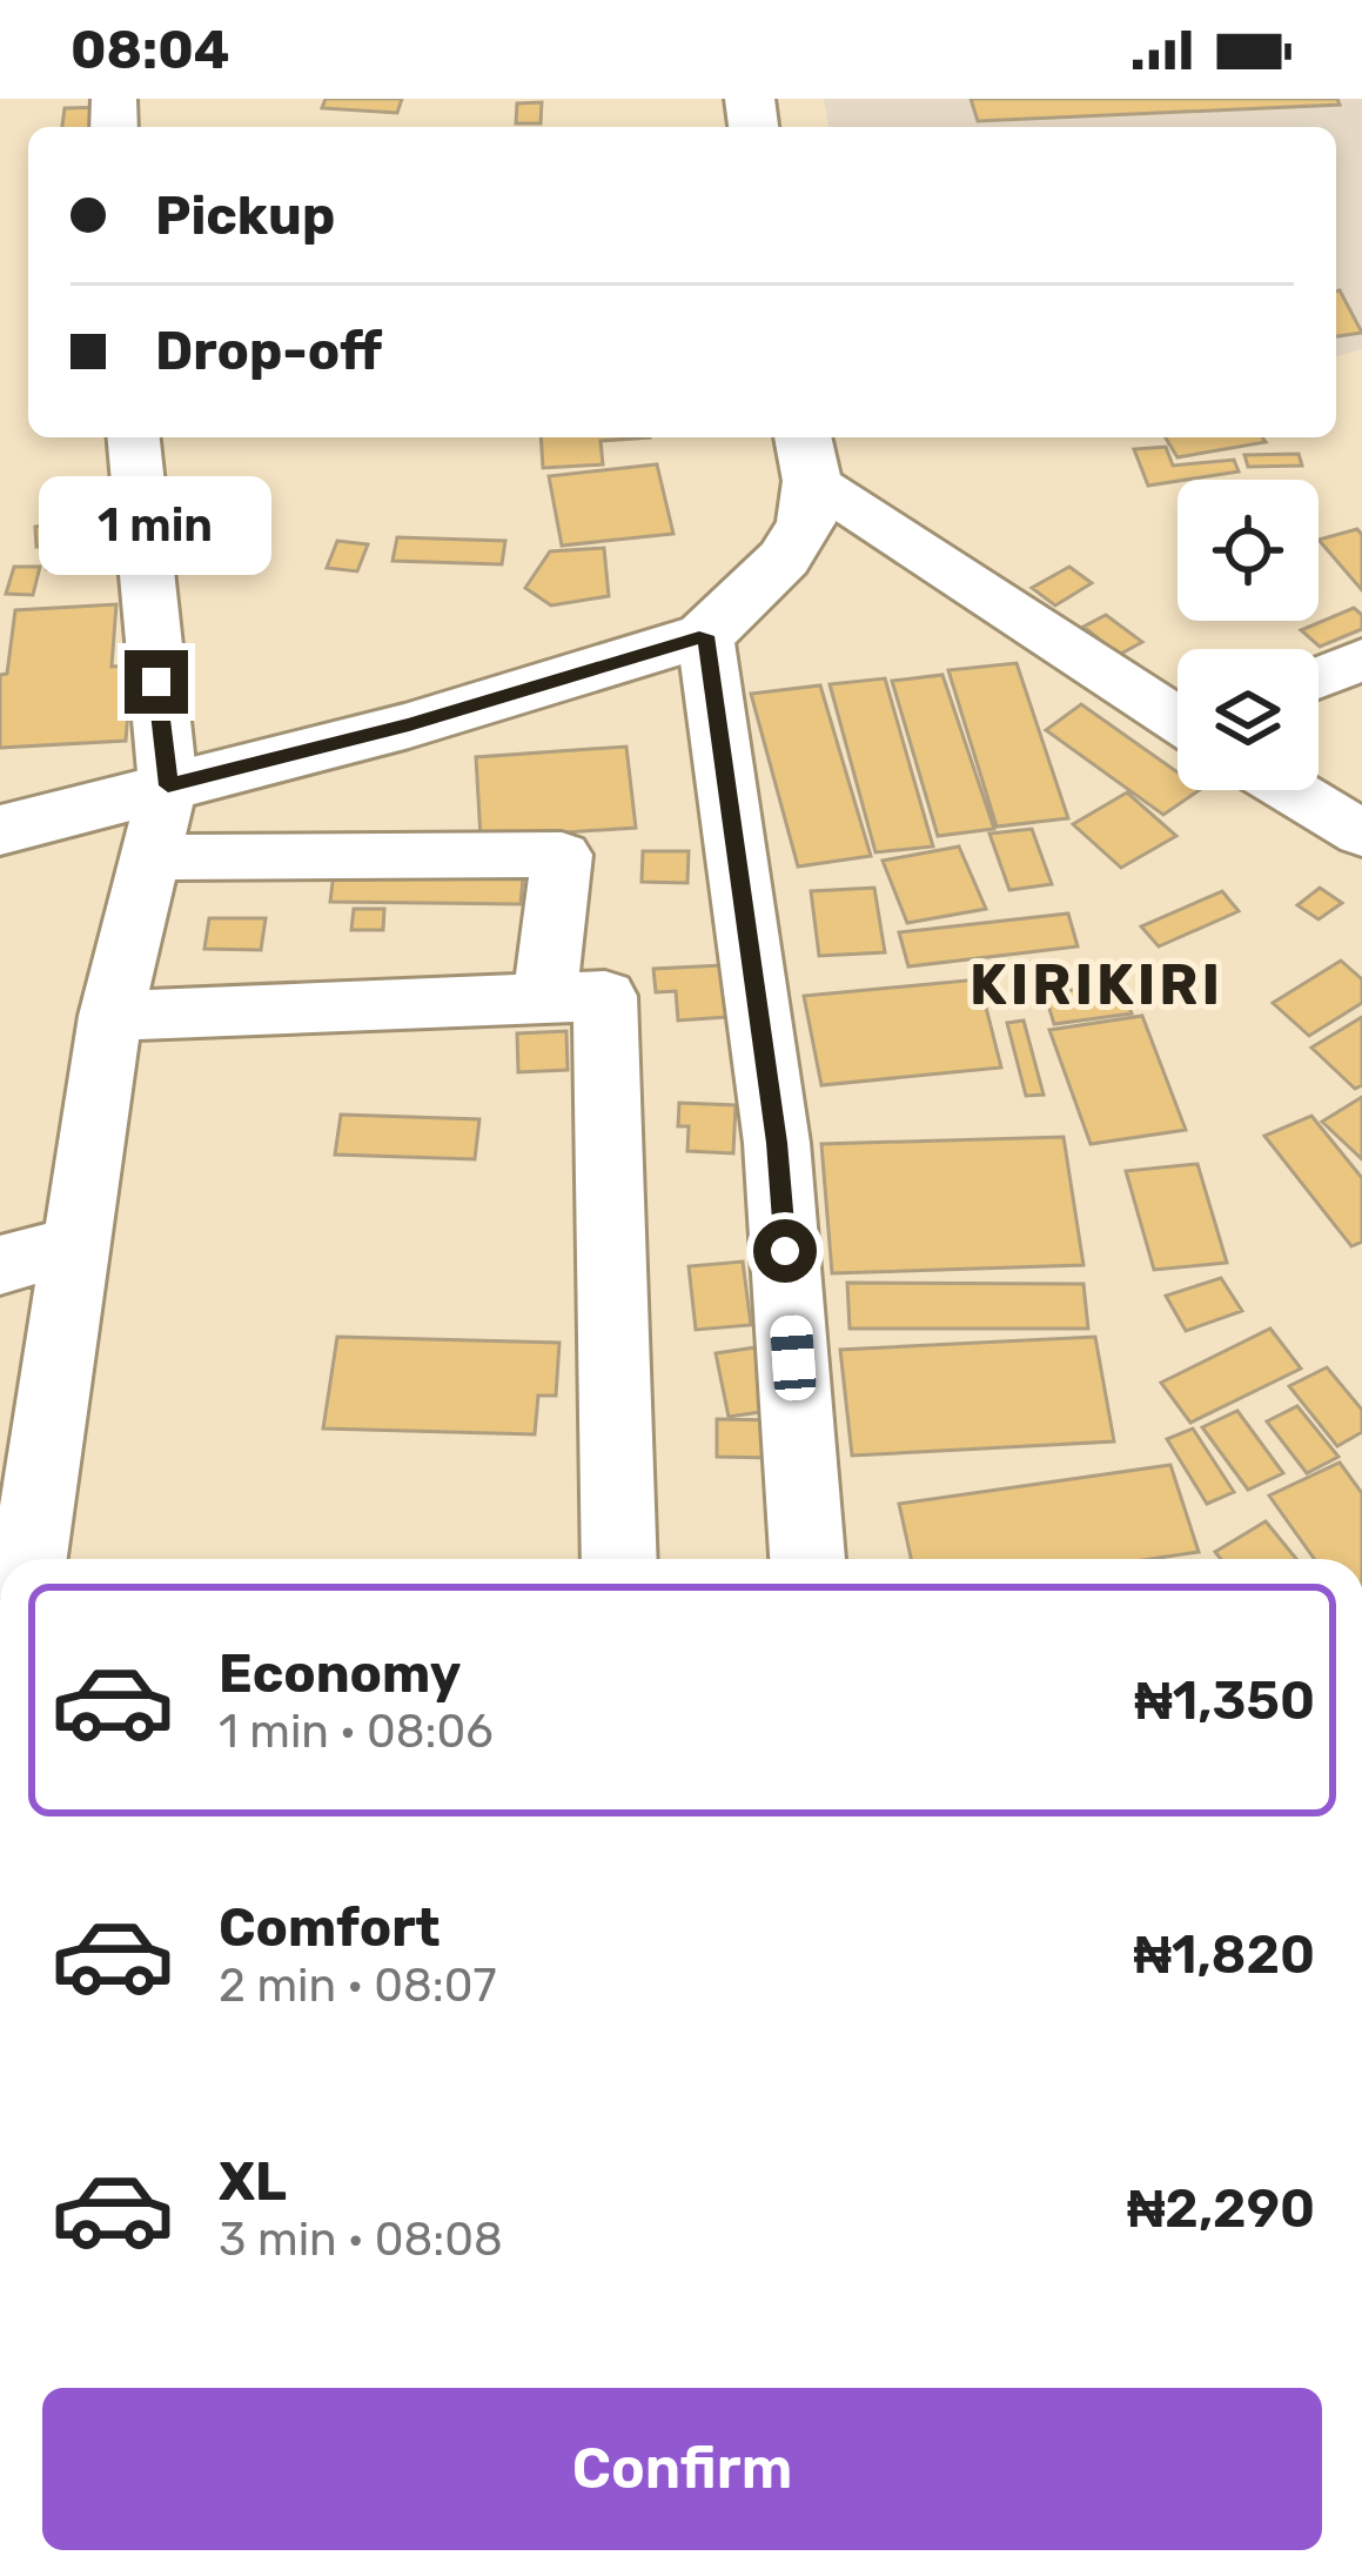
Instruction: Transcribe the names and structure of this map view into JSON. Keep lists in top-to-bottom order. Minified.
{"districts":["KIRIKIRI"],"page":{"status":"08:04","banner":["Pickup","Drop-off"],"bubble":"1 min","list":[{"name":"Economy","note":"1 min · 08:06","value":"₦1,350"},{"name":"Comfort","note":"2 min · 08:07","value":"₦1,820"},{"name":"XL","note":"3 min · 08:08","value":"₦2,290"}],"buttons":"Confirm"}}
